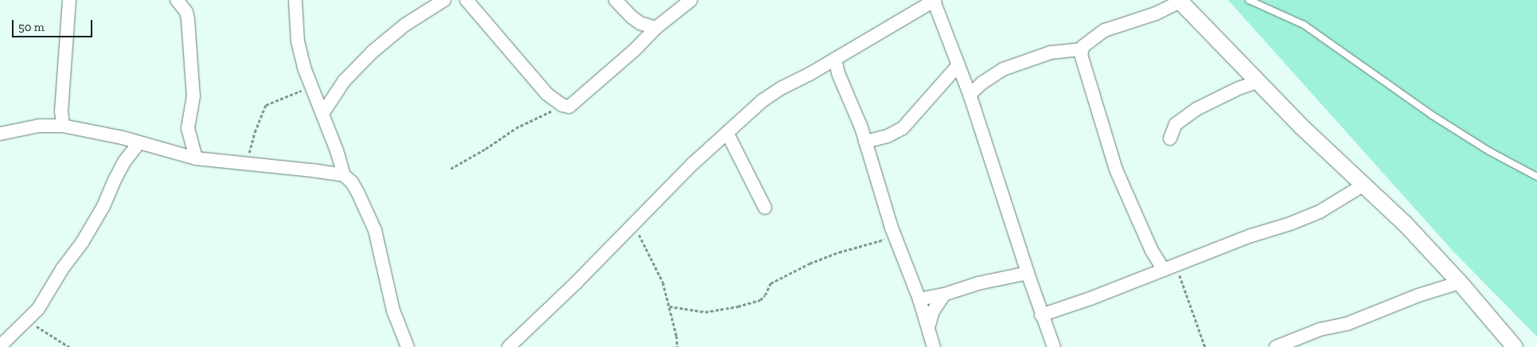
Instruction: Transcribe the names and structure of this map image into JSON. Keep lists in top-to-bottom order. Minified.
{"scale_bar":"50 m"}
